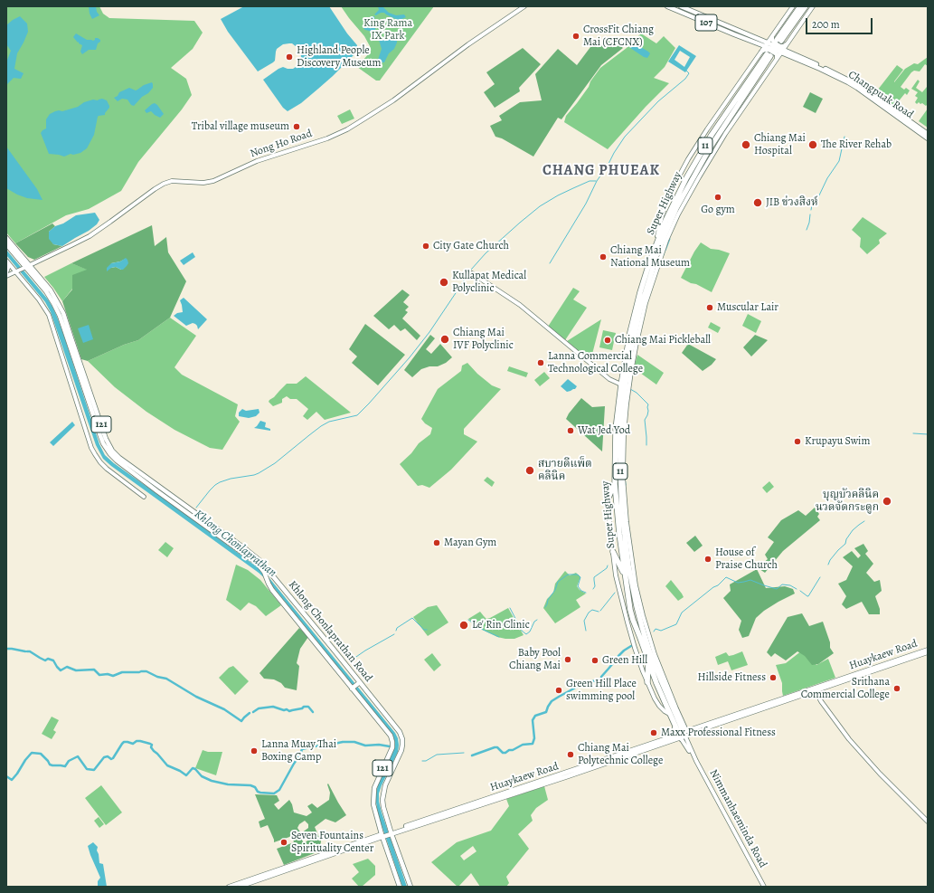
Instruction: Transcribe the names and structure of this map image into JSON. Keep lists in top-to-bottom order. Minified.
{"streets":{"highway":["11","Super Highway"],"main road":["107","Changpuak Road","Nong Ho Road","121","Khlong Chonlaprathan Road","Huaykaew Road","Nimmanhaeminda Road"]},"crossings":[["Changpuak Road","Nimmanhaeminda Road"],["Nong Ho Road","Khlong Chonlaprathan Road"],["Super Highway","Huaykaew Road"],["Super Highway","Nimmanhaeminda Road"],["Khlong Chonlaprathan Road","Huaykaew Road"],["Huaykaew Road","Nimmanhaeminda Road"]],"districts":["CHANG PHUEAK"],"water":["Khlong Chonlaprathan"],"parks":["King Rama IX Park"],"places":["CrossFit Chiang Mai (CFCNX)","Highland People Discovery Museum","Tribal village museum","Chiang Mai Hospital","The River Rehab","Go gym","JIB ข่วงสิงห์","City Gate Church","Chiang Mai National Museum","Kullapat Medical Polyclinic","Muscular Lair","Chiang Mai IVF Polyclinic","Chiang Mai Pickleball","Lanna Commercial Technological College","Wat Jed Yod","Krupayu Swim","สบายดีแพ็ต คลีนิค","บุญบัวคลีนิค นวดจัดกระดูก","Mayan Gym","House of Praise Church","Le' Rin Clinic","Baby Pool Chiang Mai","Green Hill","Hillside Fitness","Srithana Commercial College","Green Hill Place swimming pool","Maxx Professional Fitness","Lanna Muay Thai Boxing Camp","Chiang Mai Polytechnic College","Seven Fountains Spirituality Center"],"scale_bar":"200 m"}
